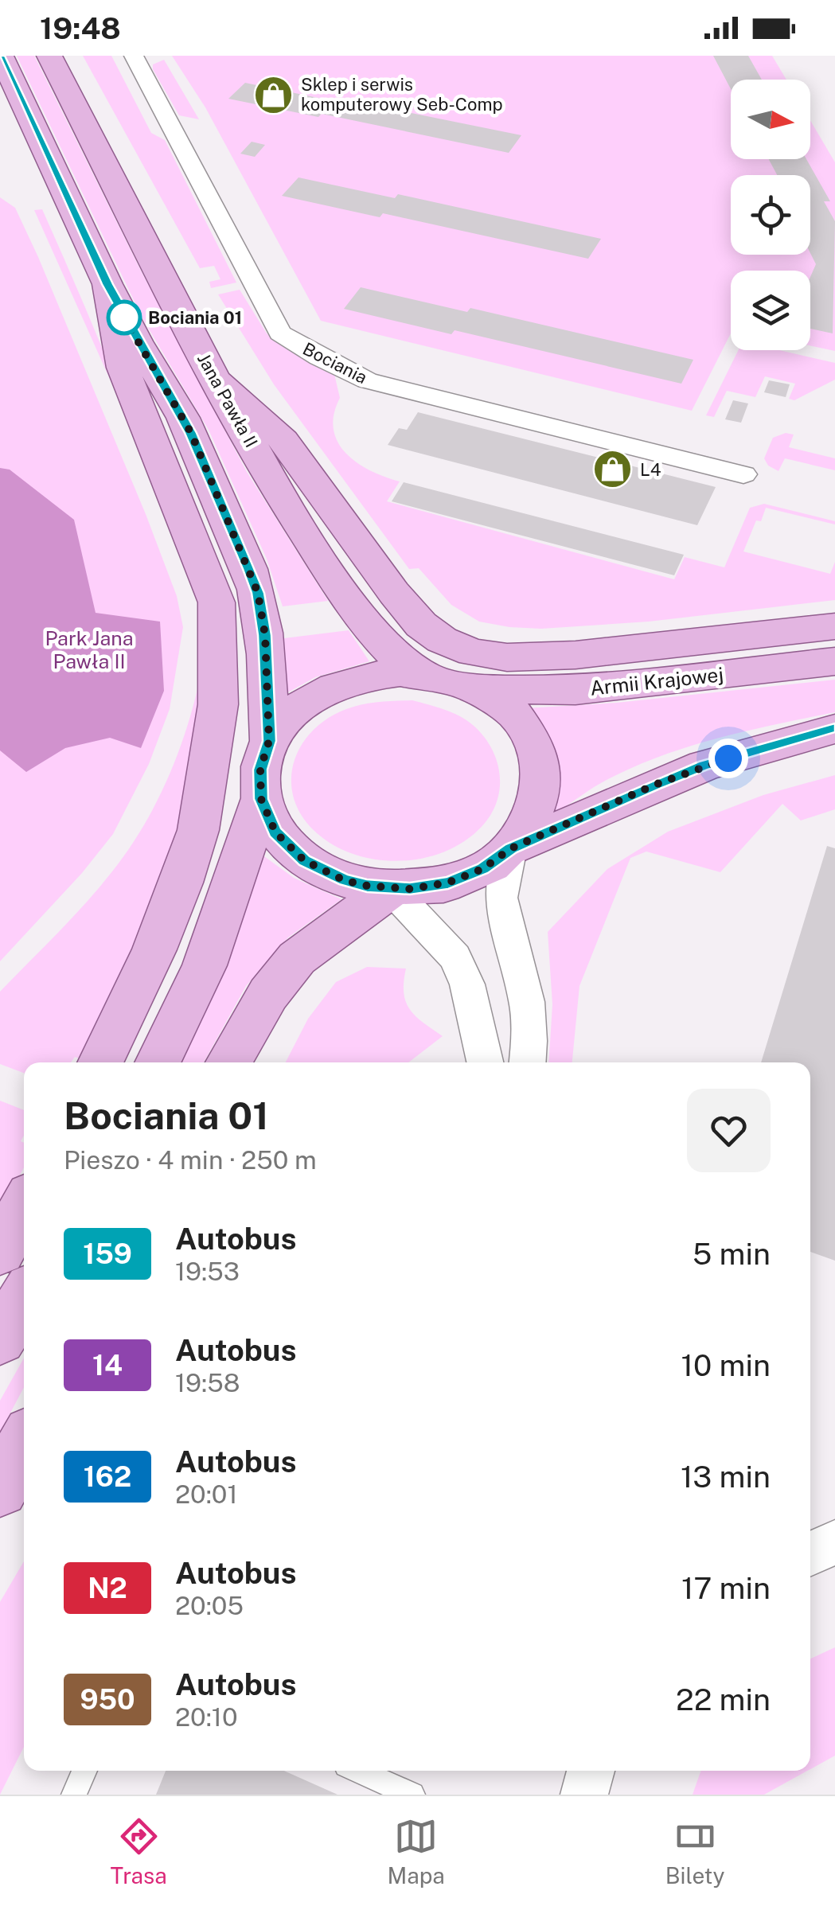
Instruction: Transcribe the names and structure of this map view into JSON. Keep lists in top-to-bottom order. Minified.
{"streets":{"main road":["Jana Pawła II","Armii Krajowej"],"street":["Bociania"]},"crossings":[["Jana Pawła II","Armii Krajowej"]],"parks":["Park Jana Pawła II"],"places":{"shop":["Sklep i serwis komputerowy Seb-Comp","L4"],"other":["Bociania 01"]},"lines":["bus line 159"],"north":"right","page":{"status":"19:48","heading":["Bociania 01","Pieszo · 4 min · 250 m"],"list":[{"mark":"159","name":"Autobus","note":"19:53","value":"5 min"},{"mark":"14","name":"Autobus","note":"19:58","value":"10 min"},{"mark":"162","name":"Autobus","note":"20:01","value":"13 min"},{"mark":"N2","name":"Autobus","note":"20:05","value":"17 min"},{"mark":"950","name":"Autobus","note":"20:10","value":"22 min"}],"tabs":["Trasa","Mapa","Bilety"]}}
